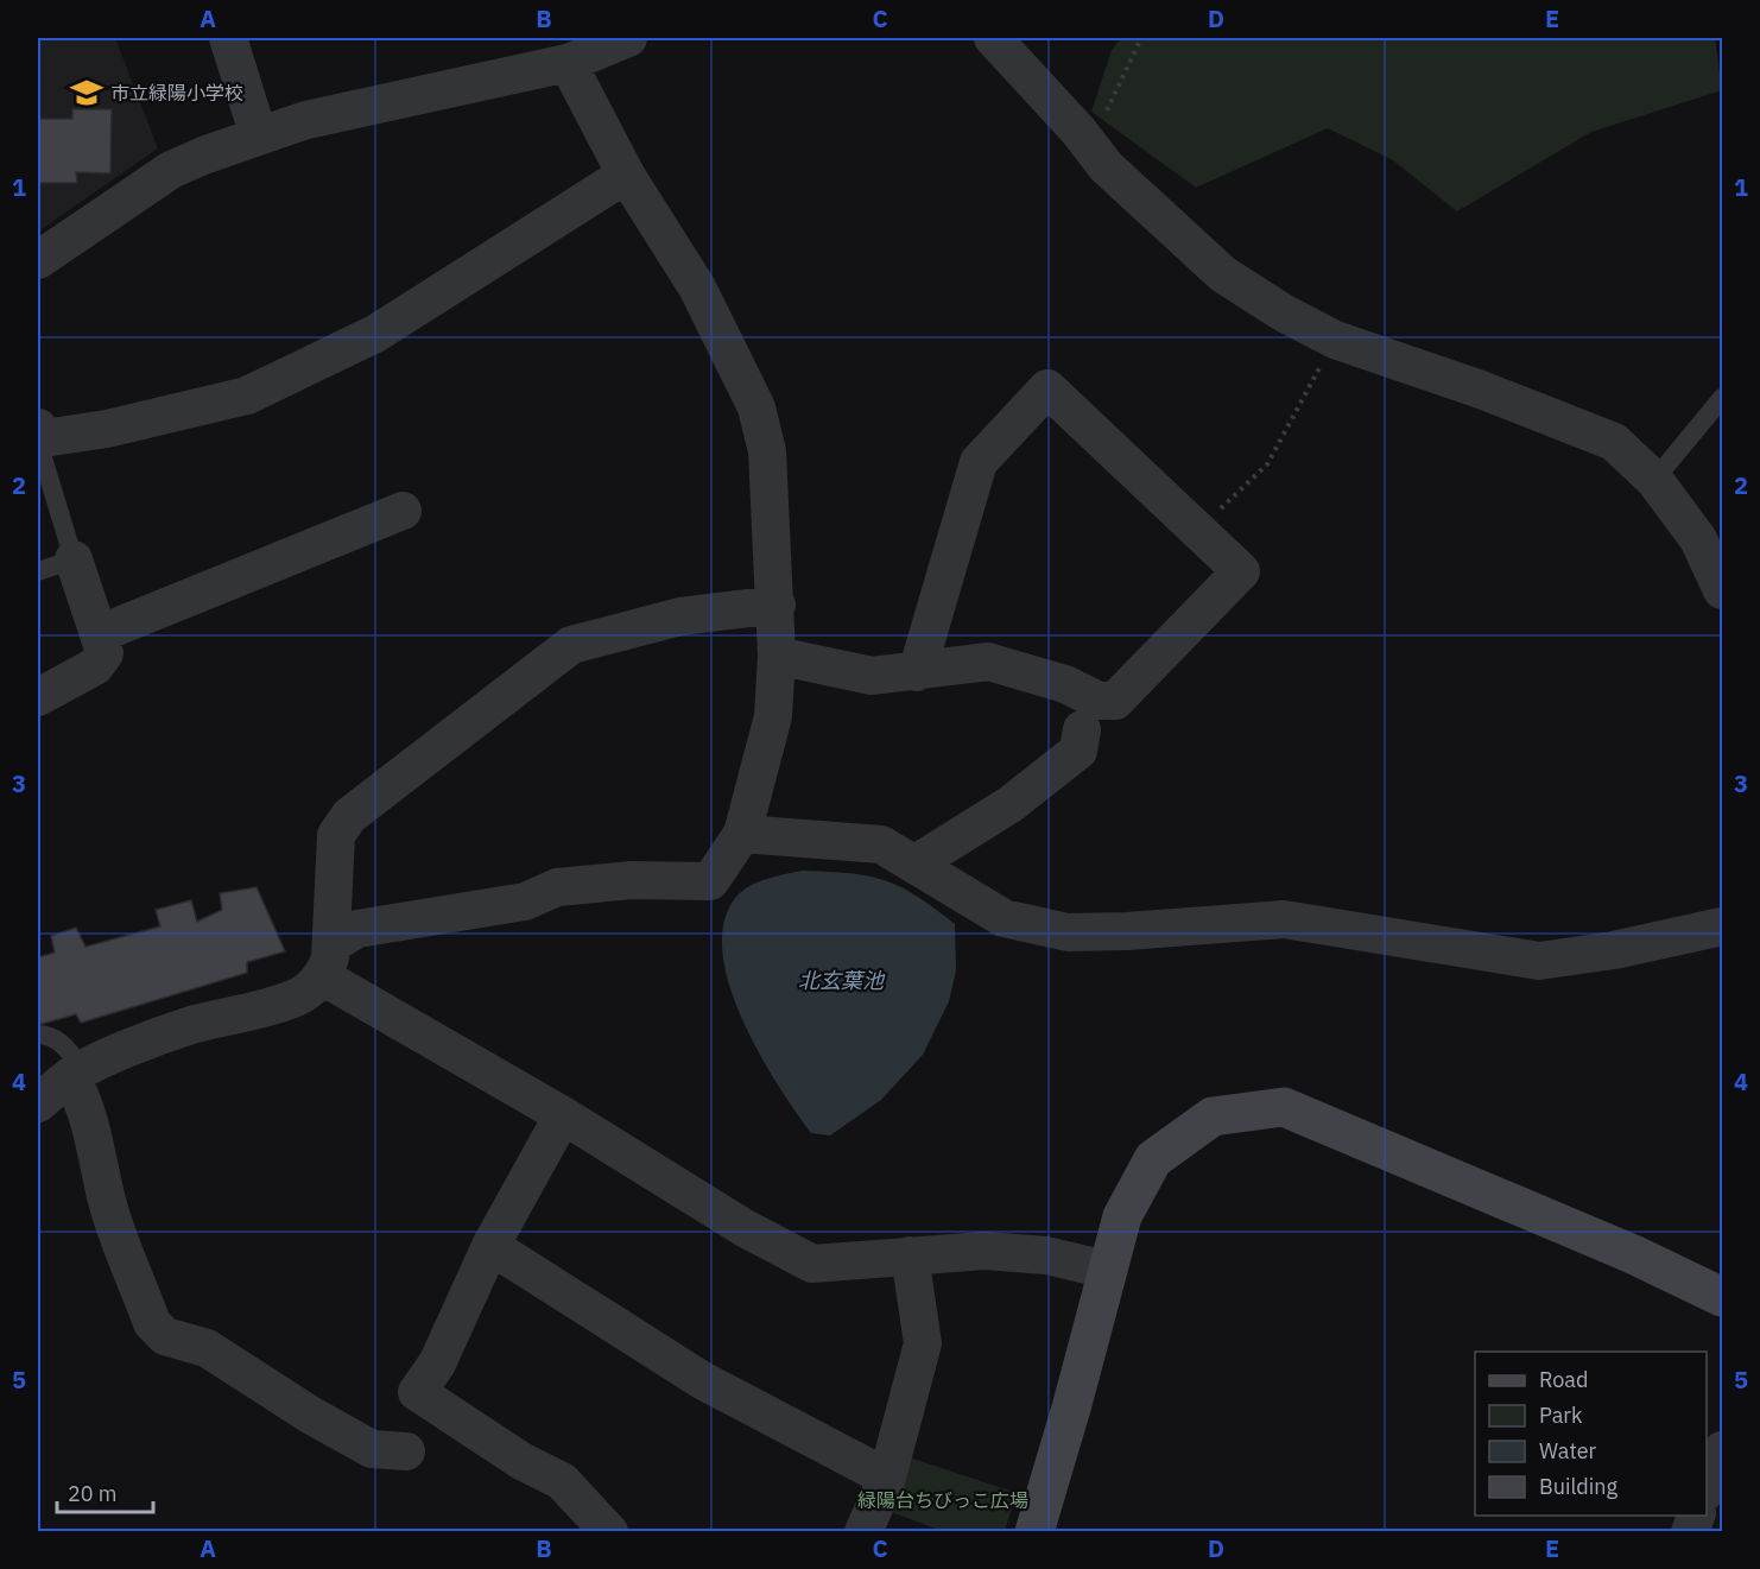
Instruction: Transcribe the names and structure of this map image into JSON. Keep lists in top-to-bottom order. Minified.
{"water":["北玄葉池"],"parks":["緑陽台ちびっこ広場"],"places":{"school or university":["市立緑陽小学校"]},"legend":["Road","Park","Water","Building"],"scale_bar":"20 m","grid":{"columns":["A","B","C","D","E"],"rows":["1","2","3","4","5"]}}
